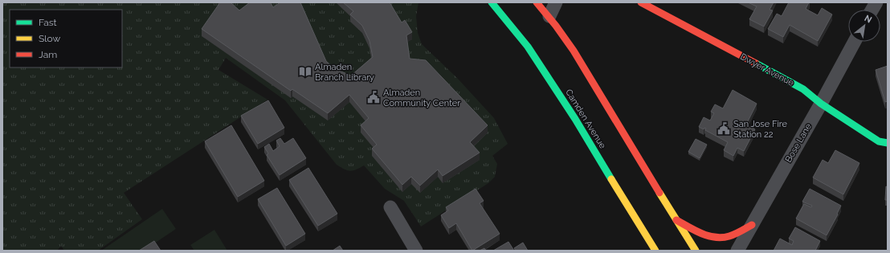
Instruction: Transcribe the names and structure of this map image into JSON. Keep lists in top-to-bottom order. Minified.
{"streets":{"main road":["Dwyer Avenue","Camden Avenue"],"street":["Bose Lane"]},"crossings":[["Dwyer Avenue","Bose Lane"]],"places":{"library":["Almaden Branch Library"],"public building":["Almaden Community Center","San Jose Fire Station 22"]},"legend":["Fast","Slow","Jam"],"north":"top right"}
